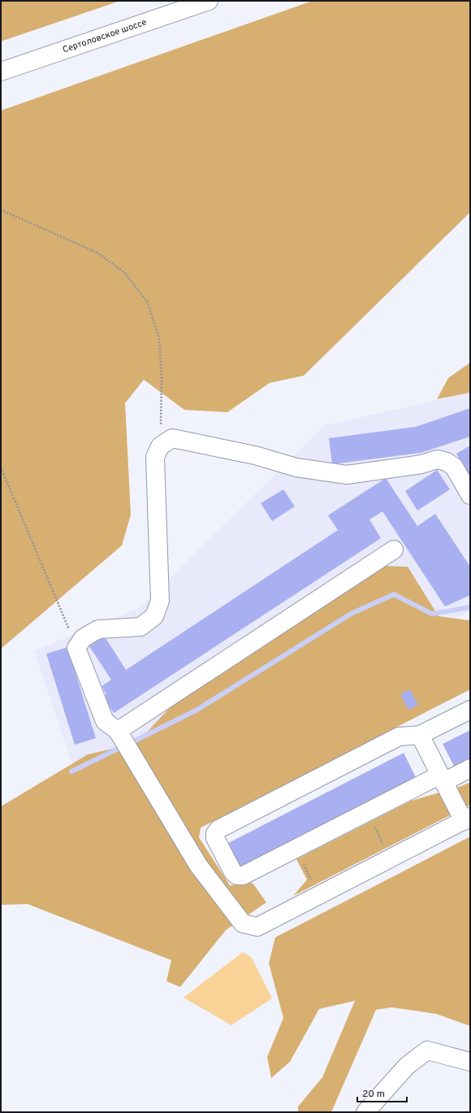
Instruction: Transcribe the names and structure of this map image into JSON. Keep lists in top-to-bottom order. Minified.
{"streets":{"street":["Сертоловское шоссе"]},"scale_bar":"20 m"}
